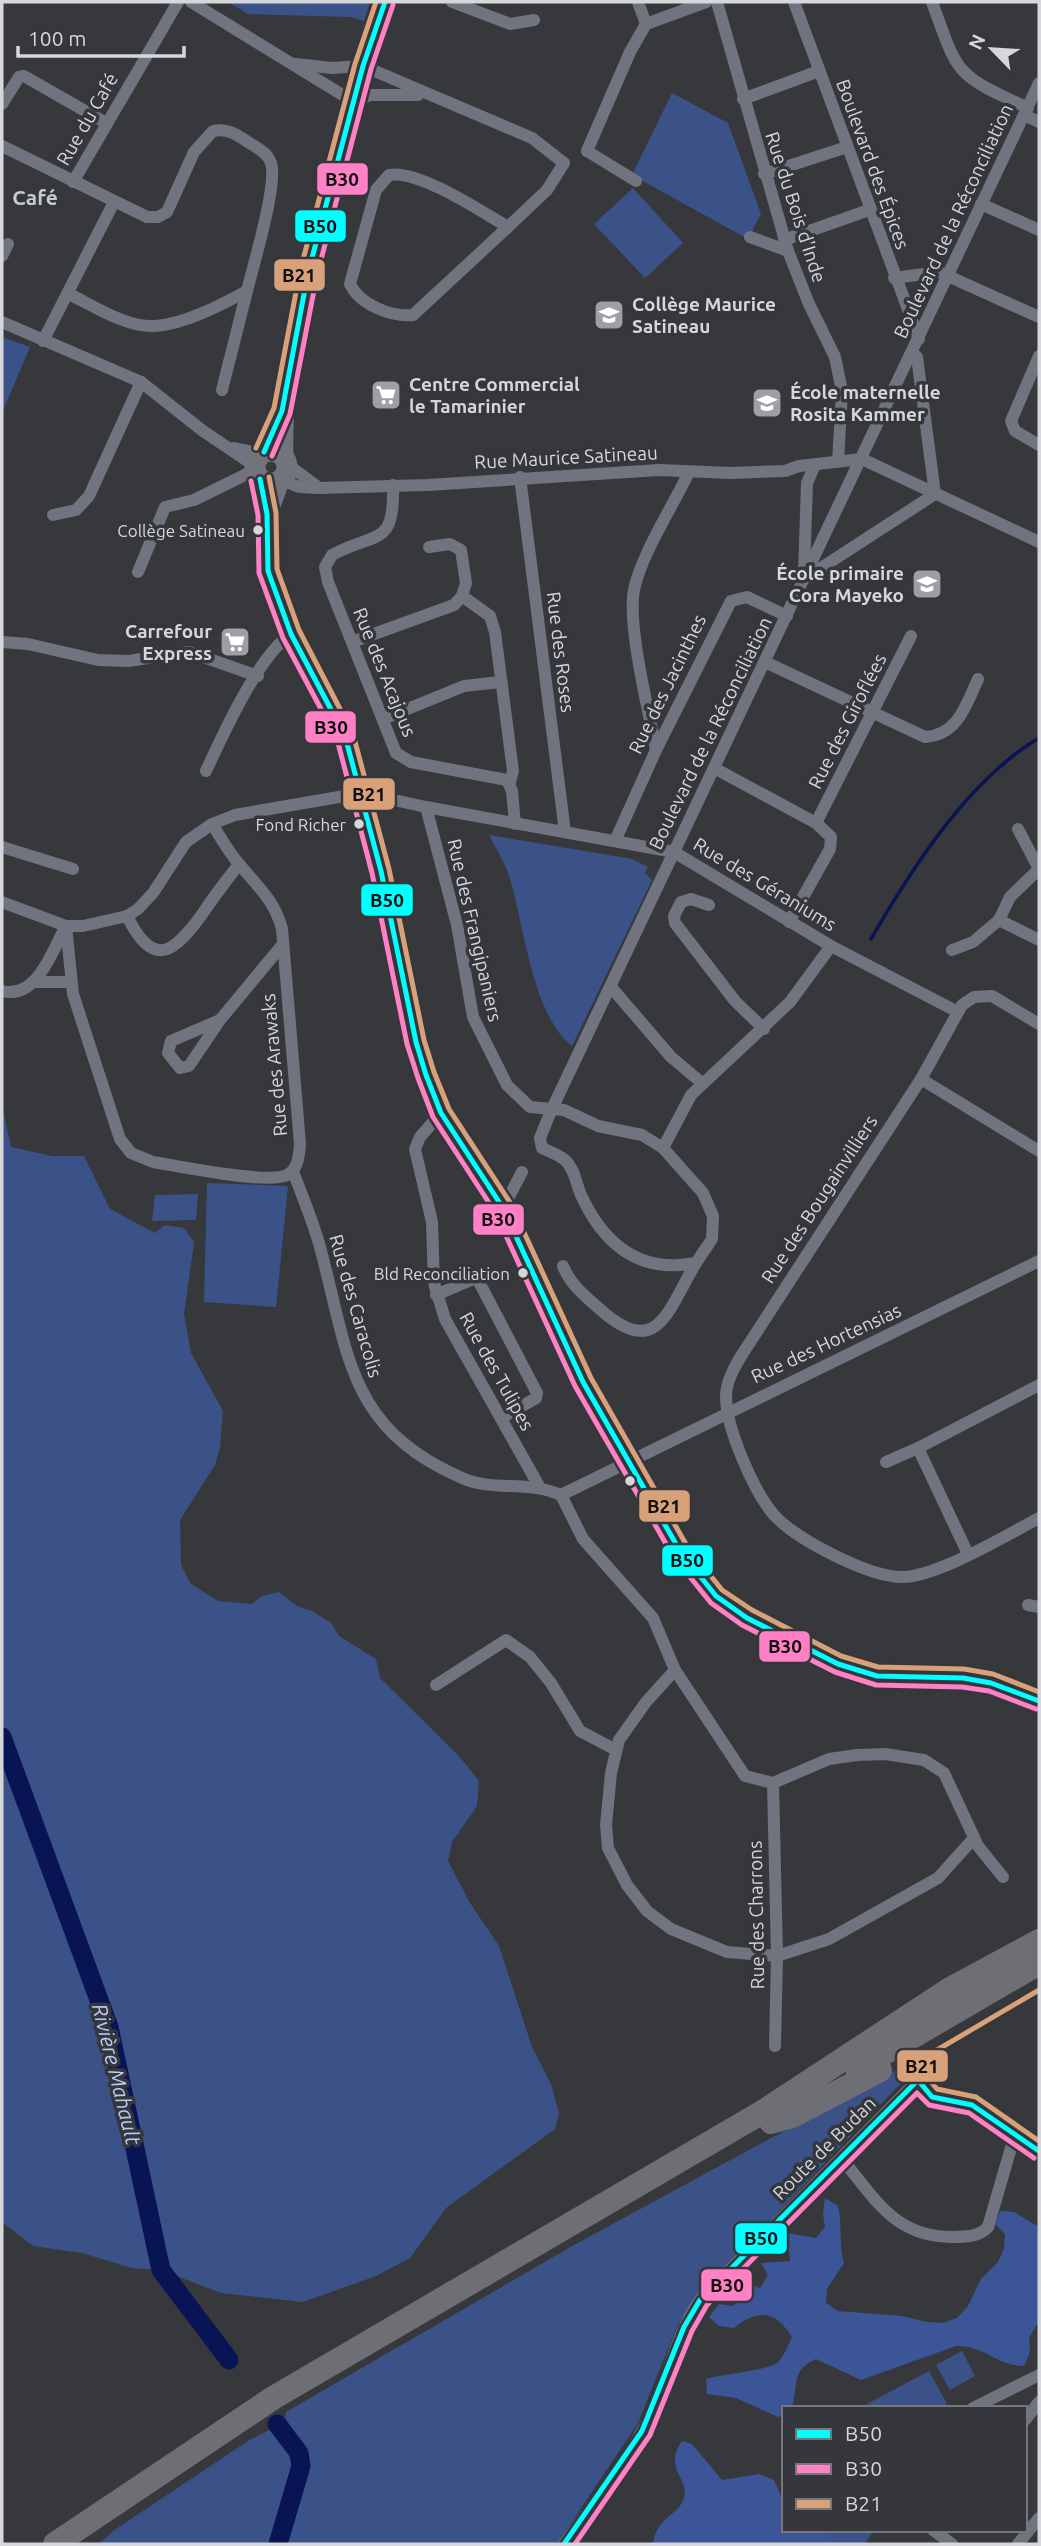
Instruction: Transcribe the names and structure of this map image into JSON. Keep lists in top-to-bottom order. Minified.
{"streets":{"street":["Rue du Café","Boulevard des Épices","Rue du Bois d'Inde","Boulevard de la Réconciliation","Rue Maurice Satineau","Rue des Roses","Rue des Acajous","Rue des Jacinthes","Rue des Giroflées","Rue des Géraniums","Rue des Frangipaniers","Rue des Arawaks","Rue des Bougainvilliers","Rue des Caracolis","Rue des Hortensias","Rue des Tulipes","Rue des Charrons","Route de Budan"]},"crossings":[["Boulevard des Épices","Boulevard de la Réconciliation"],["Rue du Bois d'Inde","Rue Maurice Satineau"],["Boulevard de la Réconciliation","Rue Maurice Satineau"],["Boulevard de la Réconciliation","Rue des Jacinthes"],["Boulevard de la Réconciliation","Rue des Géraniums"],["Boulevard de la Réconciliation","Rue des Frangipaniers"],["Rue Maurice Satineau","Rue des Roses"],["Rue Maurice Satineau","Rue des Acajous"],["Rue des Roses","Rue des Géraniums"],["Rue des Jacinthes","Rue des Géraniums"],["Rue des Géraniums","Rue des Frangipaniers"],["Rue des Géraniums","Rue des Bougainvilliers"],["Rue des Arawaks","Rue des Caracolis"],["Rue des Bougainvilliers","Rue des Hortensias"],["Rue des Caracolis","Rue des Tulipes"]],"districts":["Café"],"water":["Rivière Mahault"],"places":{"school or university":["Collège Maurice Satineau","École maternelle Rosita Kammer","École primaire Cora Mayeko"],"supermarket":["Centre Commercial le Tamarinier","Carrefour Express"],"other":["Collège Satineau","Fond Richer","Bld Reconciliation"]},"lines":["transit line B50","transit line B21","transit line B30"],"legend":["B50","B30","B21"],"scale_bar":"100 m","north":"top left"}
